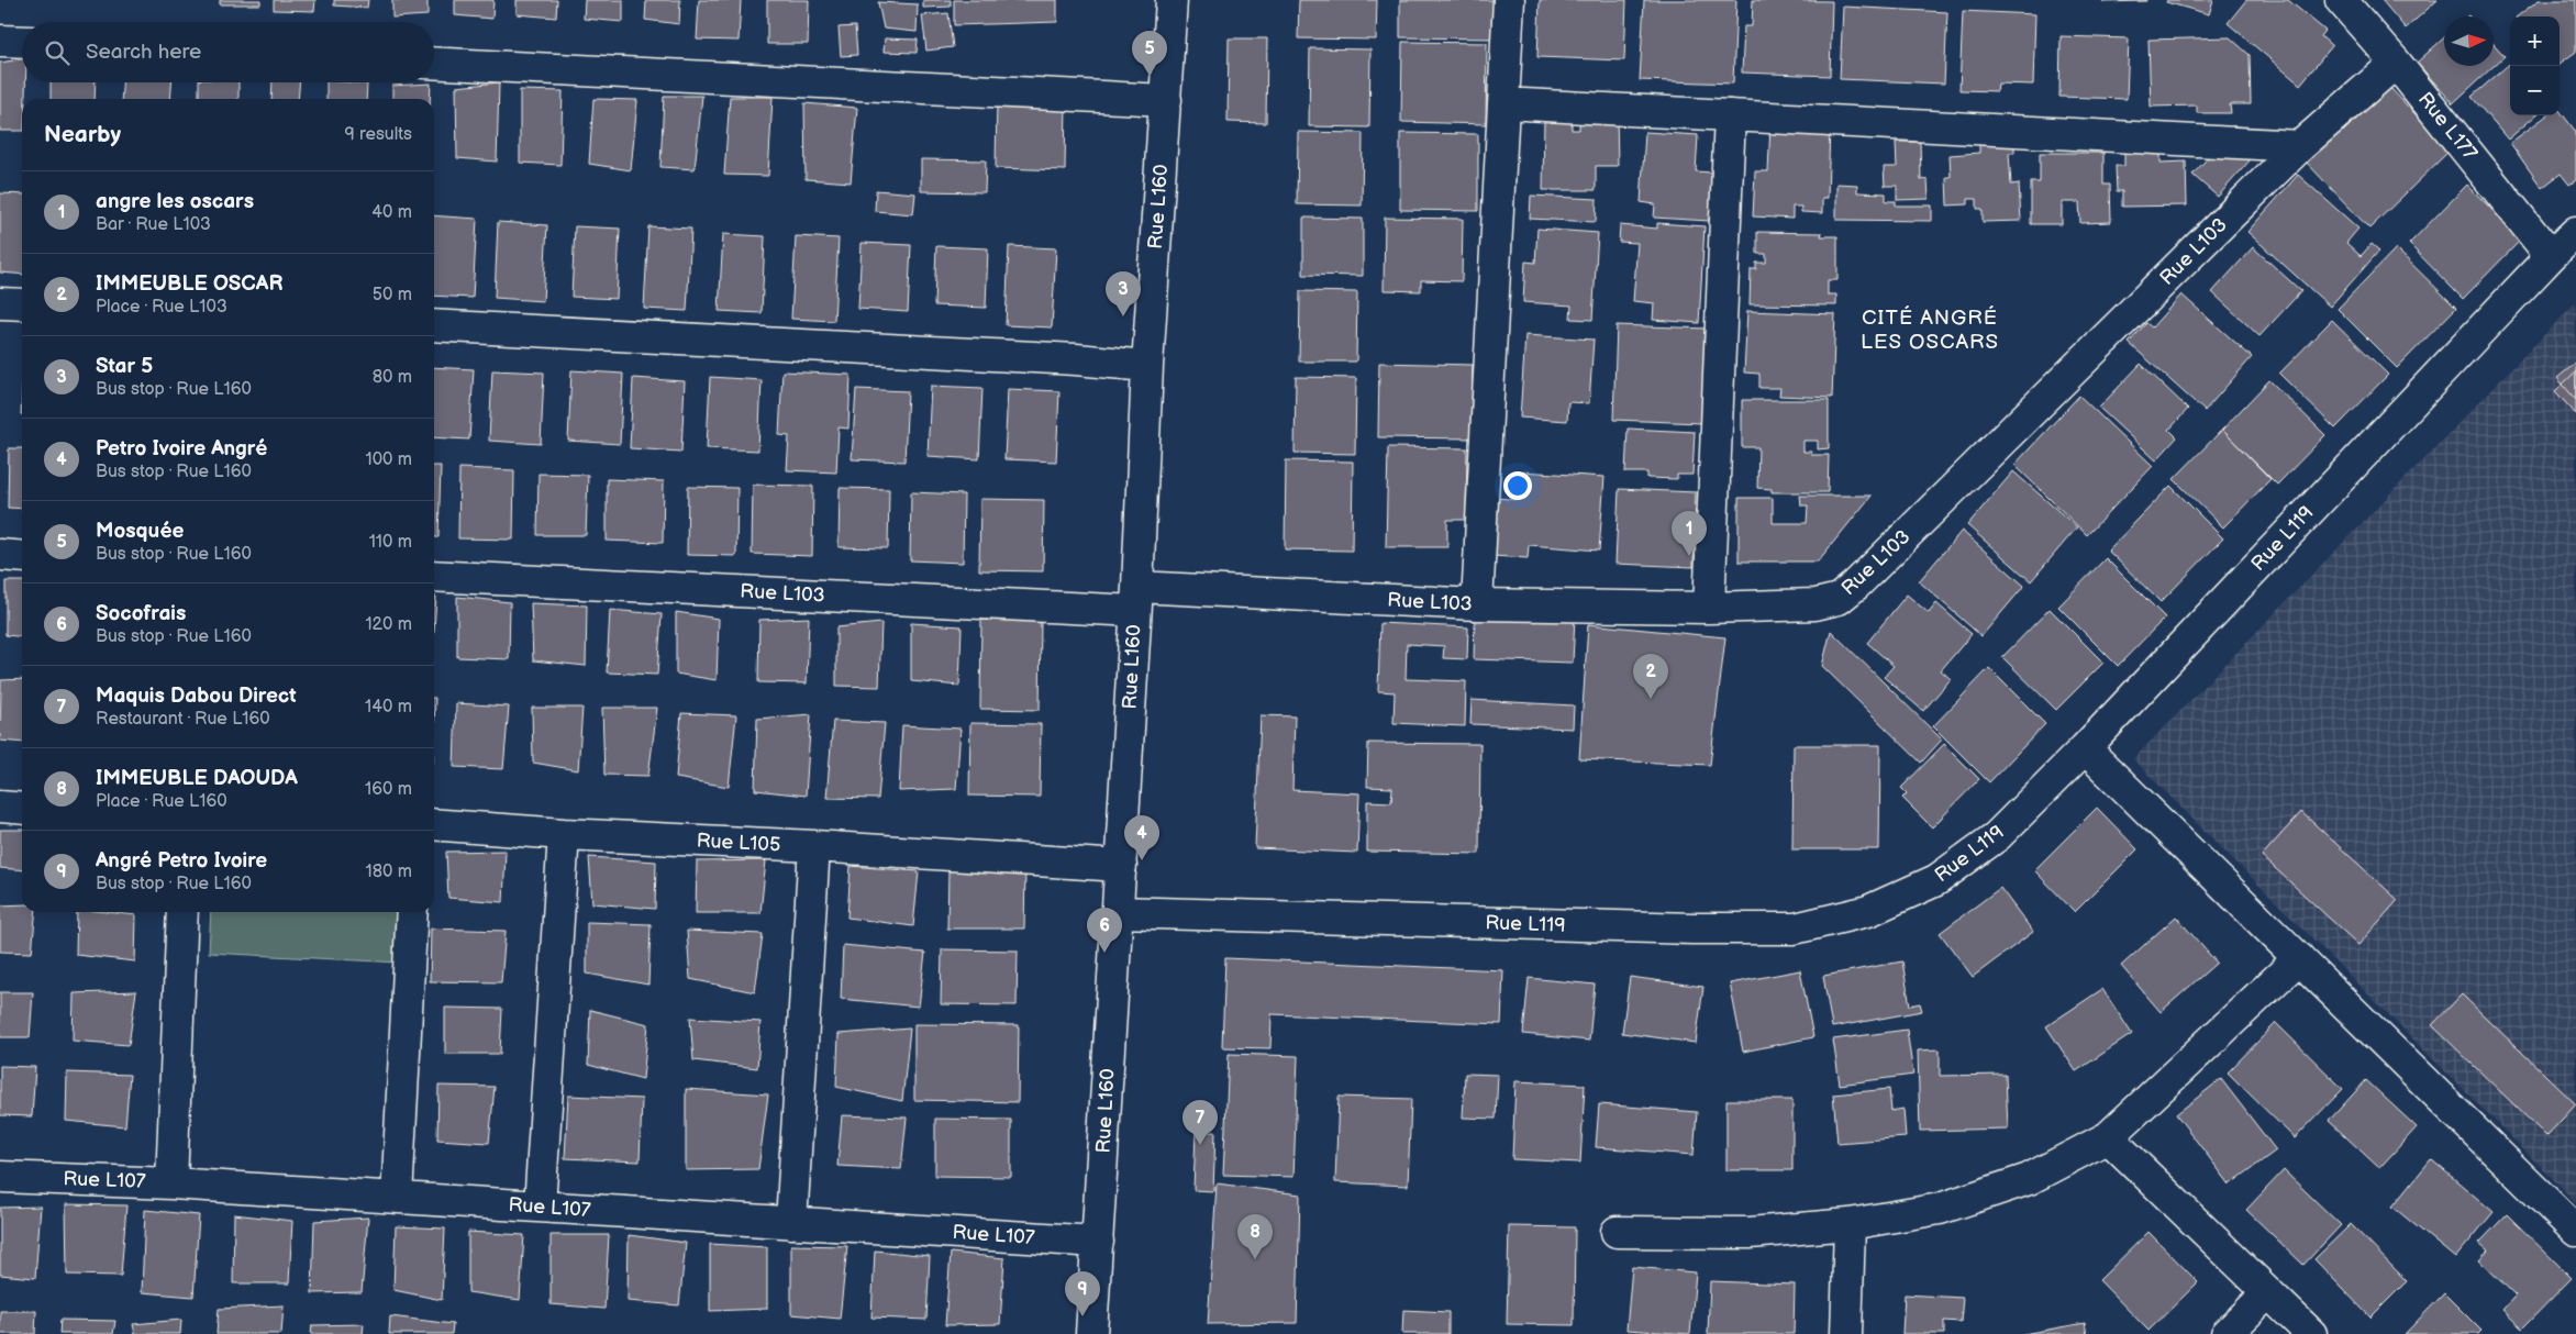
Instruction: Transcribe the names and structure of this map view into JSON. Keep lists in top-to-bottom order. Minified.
{"streets":{"street":["Rue L177","Rue L160","Rue L103","Rue L119","Rue L105","Rue L107"]},"crossings":[["Rue L177","Rue L103"],["Rue L177","Rue L119"],["Rue L160","Rue L103"],["Rue L160","Rue L119"],["Rue L160","Rue L105"],["Rue L160","Rue L107"]],"districts":["CITÉ ANGRÉ LES OSCARS"],"north":"right","page":{"map_buttons":["+","−"],"search":"Search here","pins":["5","3","1","2","4","6","7","8","9"],"heading":["Nearby","9 results"],"list":[{"mark":"1","name":"angre les oscars","note":"Bar · Rue L103","value":"40 m"},{"mark":"2","name":"IMMEUBLE OSCAR","note":"Place · Rue L103","value":"50 m"},{"mark":"3","name":"Star 5","note":"Bus stop · Rue L160","value":"80 m"},{"mark":"4","name":"Petro Ivoire Angré","note":"Bus stop · Rue L160","value":"100 m"},{"mark":"5","name":"Mosquée","note":"Bus stop · Rue L160","value":"110 m"},{"mark":"6","name":"Socofrais","note":"Bus stop · Rue L160","value":"120 m"},{"mark":"7","name":"Maquis Dabou Direct","note":"Restaurant · Rue L160","value":"140 m"},{"mark":"8","name":"IMMEUBLE DAOUDA","note":"Place · Rue L160","value":"160 m"},{"mark":"9","name":"Angré Petro Ivoire","note":"Bus stop · Rue L160","value":"180 m"}]}}
